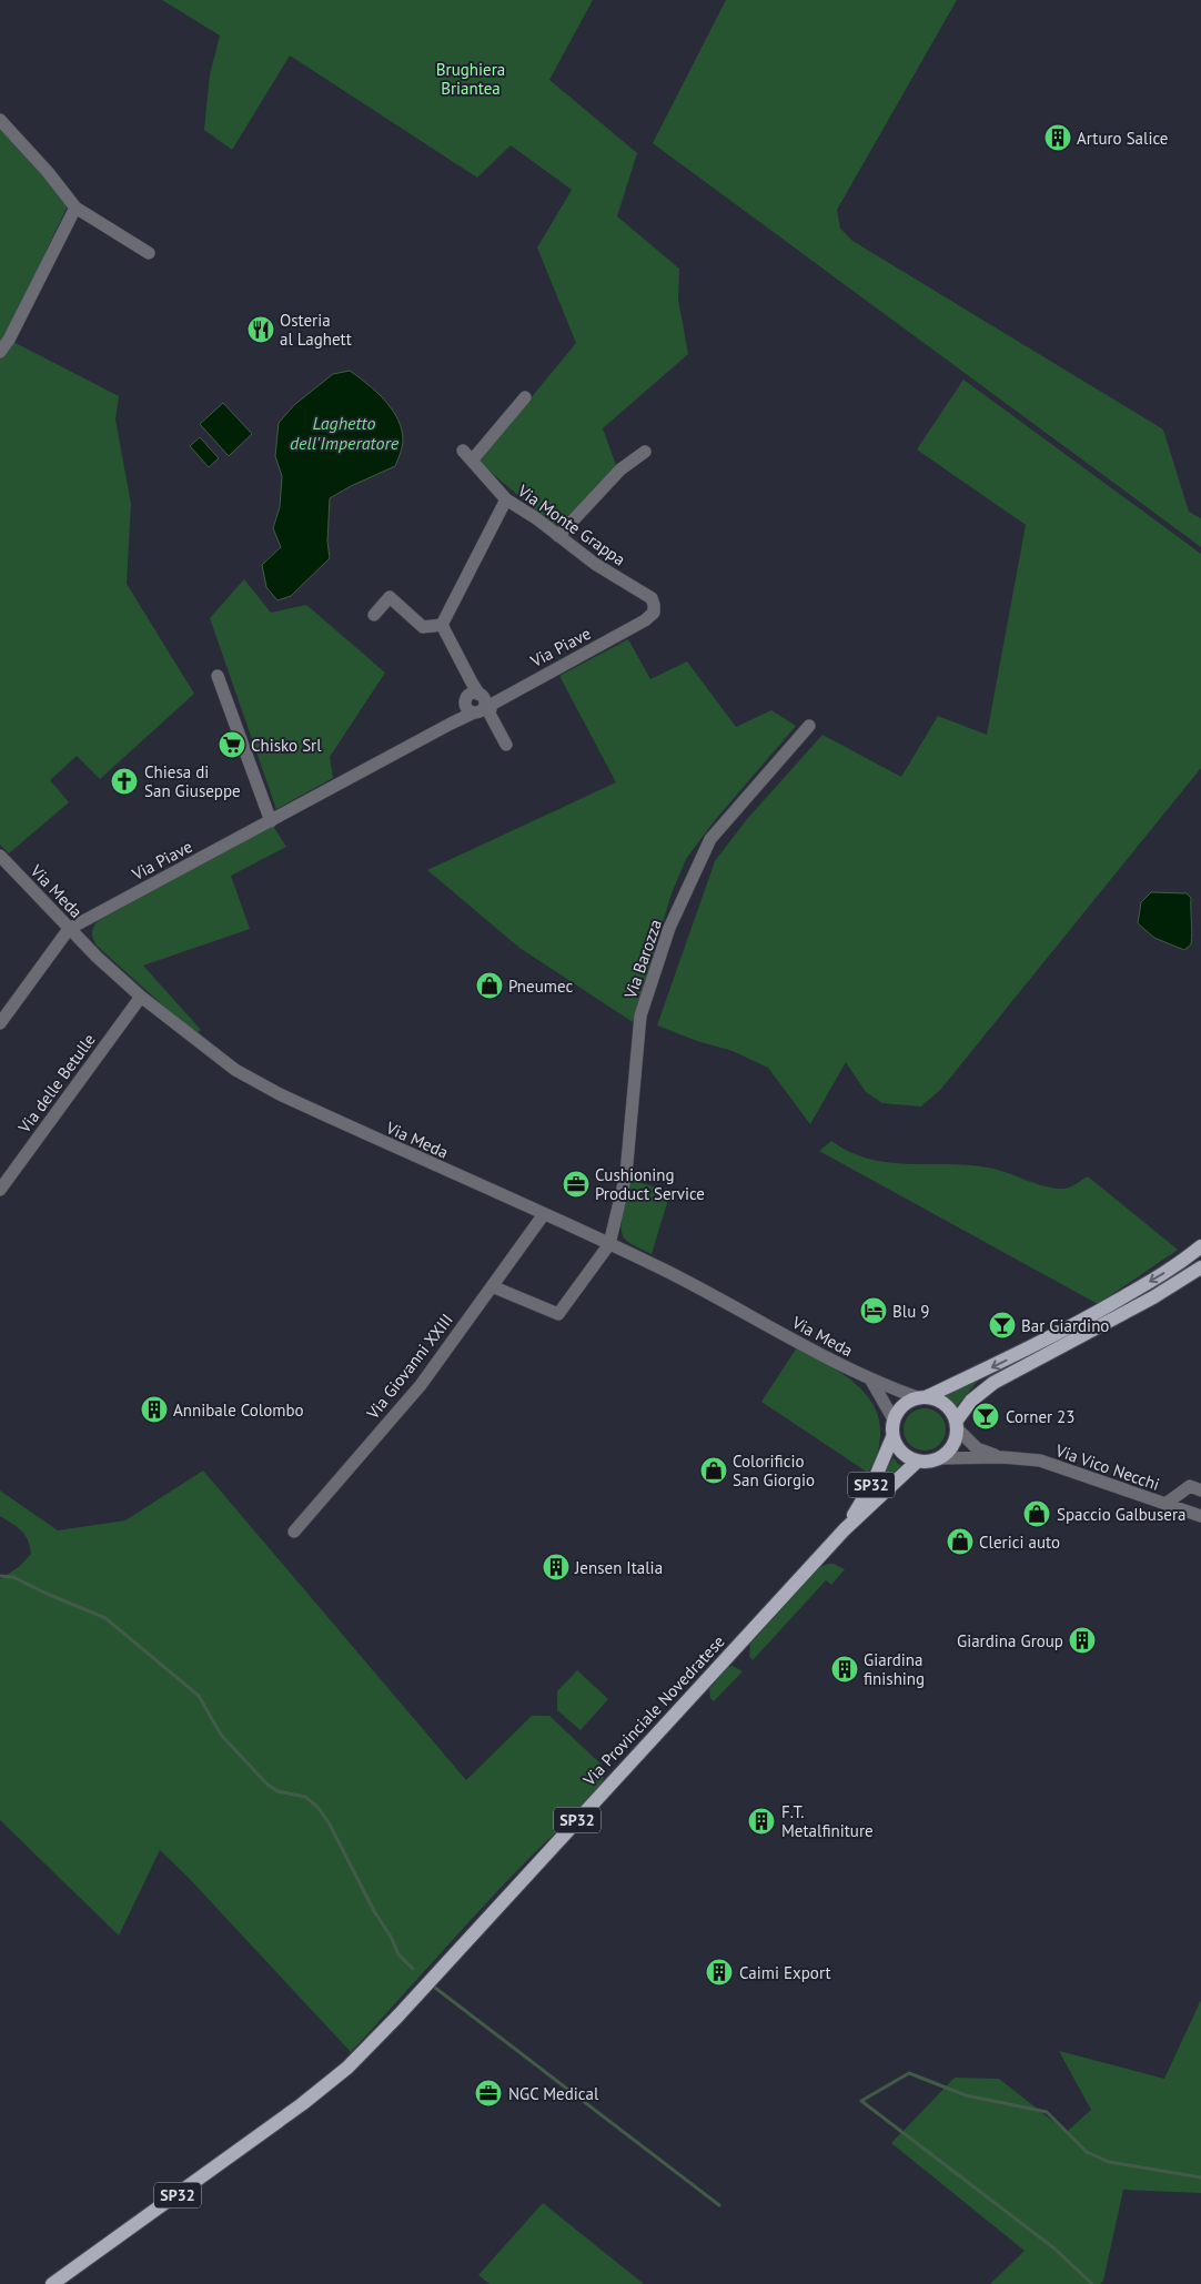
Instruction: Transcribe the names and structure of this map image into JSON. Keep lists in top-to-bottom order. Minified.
{"streets":{"main road":["SP32","Via Provinciale Novedratese"],"street":["Via Monte Grappa","Via Piave","Via Meda","Via Barozza","Via delle Betulle","Via Giovanni XXIII","Via Vico Necchi"]},"crossings":[["Via Monte Grappa","Via Piave"],["Via Piave","Via Meda"],["Via Meda","Via Barozza"],["Via Meda","Via delle Betulle"],["Via Meda","Via Giovanni XXIII"],["Via Meda","Via Vico Necchi"],["Via Meda","Via Provinciale Novedratese"],["Via Vico Necchi","Via Provinciale Novedratese"]],"water":["Laghetto dell'Imperatore"],"parks":["Brughiera Briantea"],"places":{"building":["Arturo Salice","Annibale Colombo","Jensen Italia","Giardina Group","Giardina finishing","F.T. Metalfiniture","Caimi Export"],"restaurant":["Osteria al Laghett"],"supermarket":["Chisko Srl"],"church":["Chiesa di San Giuseppe"],"shop":["Pneumec","Colorificio San Giorgio","Spaccio Galbusera","Clerici auto"],"office":["Cushioning Product Service","NGC Medical"],"hotel":["Blu 9"],"bar":["Bar Giardino","Corner 23"]}}
